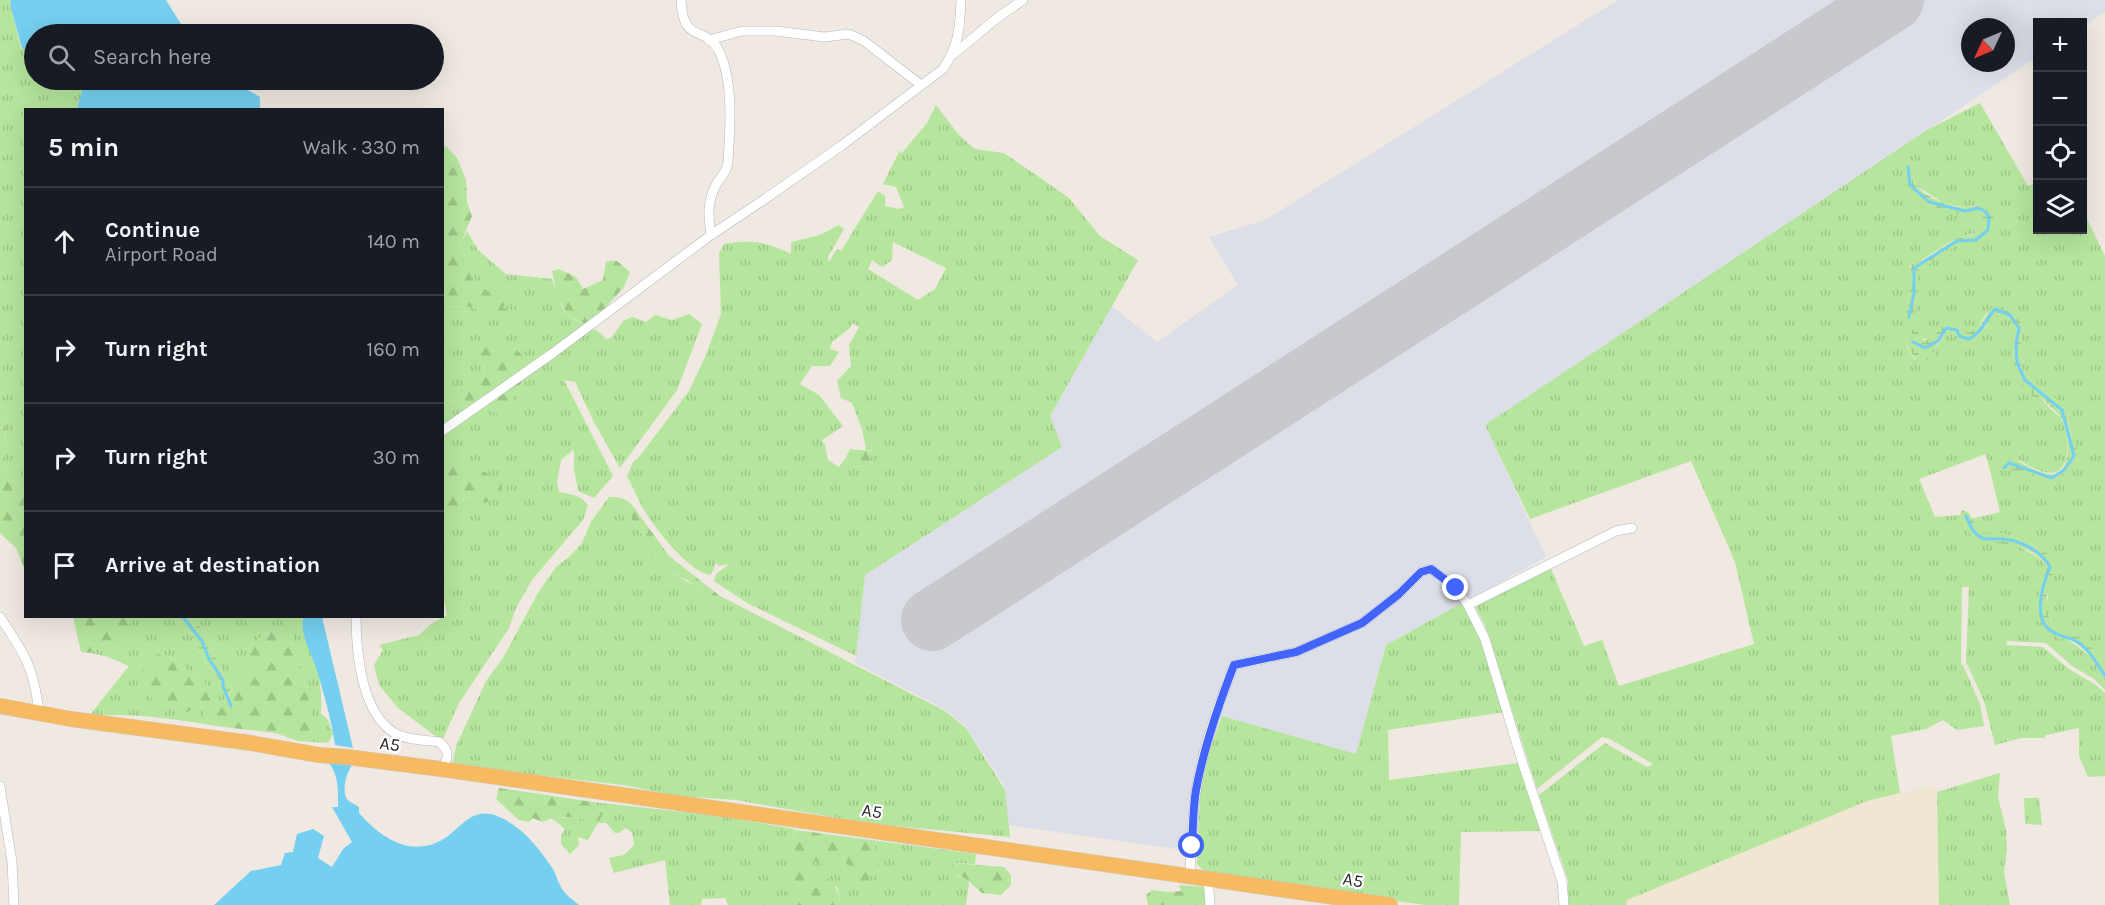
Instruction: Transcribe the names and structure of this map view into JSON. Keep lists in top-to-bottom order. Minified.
{"streets":{"highway":["A5"]},"north":"bottom left","page":{"map_buttons":["+","−"],"search":"Search here","heading":["5 min","Walk · 330 m"],"list":[["Continue","Airport Road","140 m"],["Turn right","160 m"],["Turn right","30 m"],"Arrive at destination"]}}
